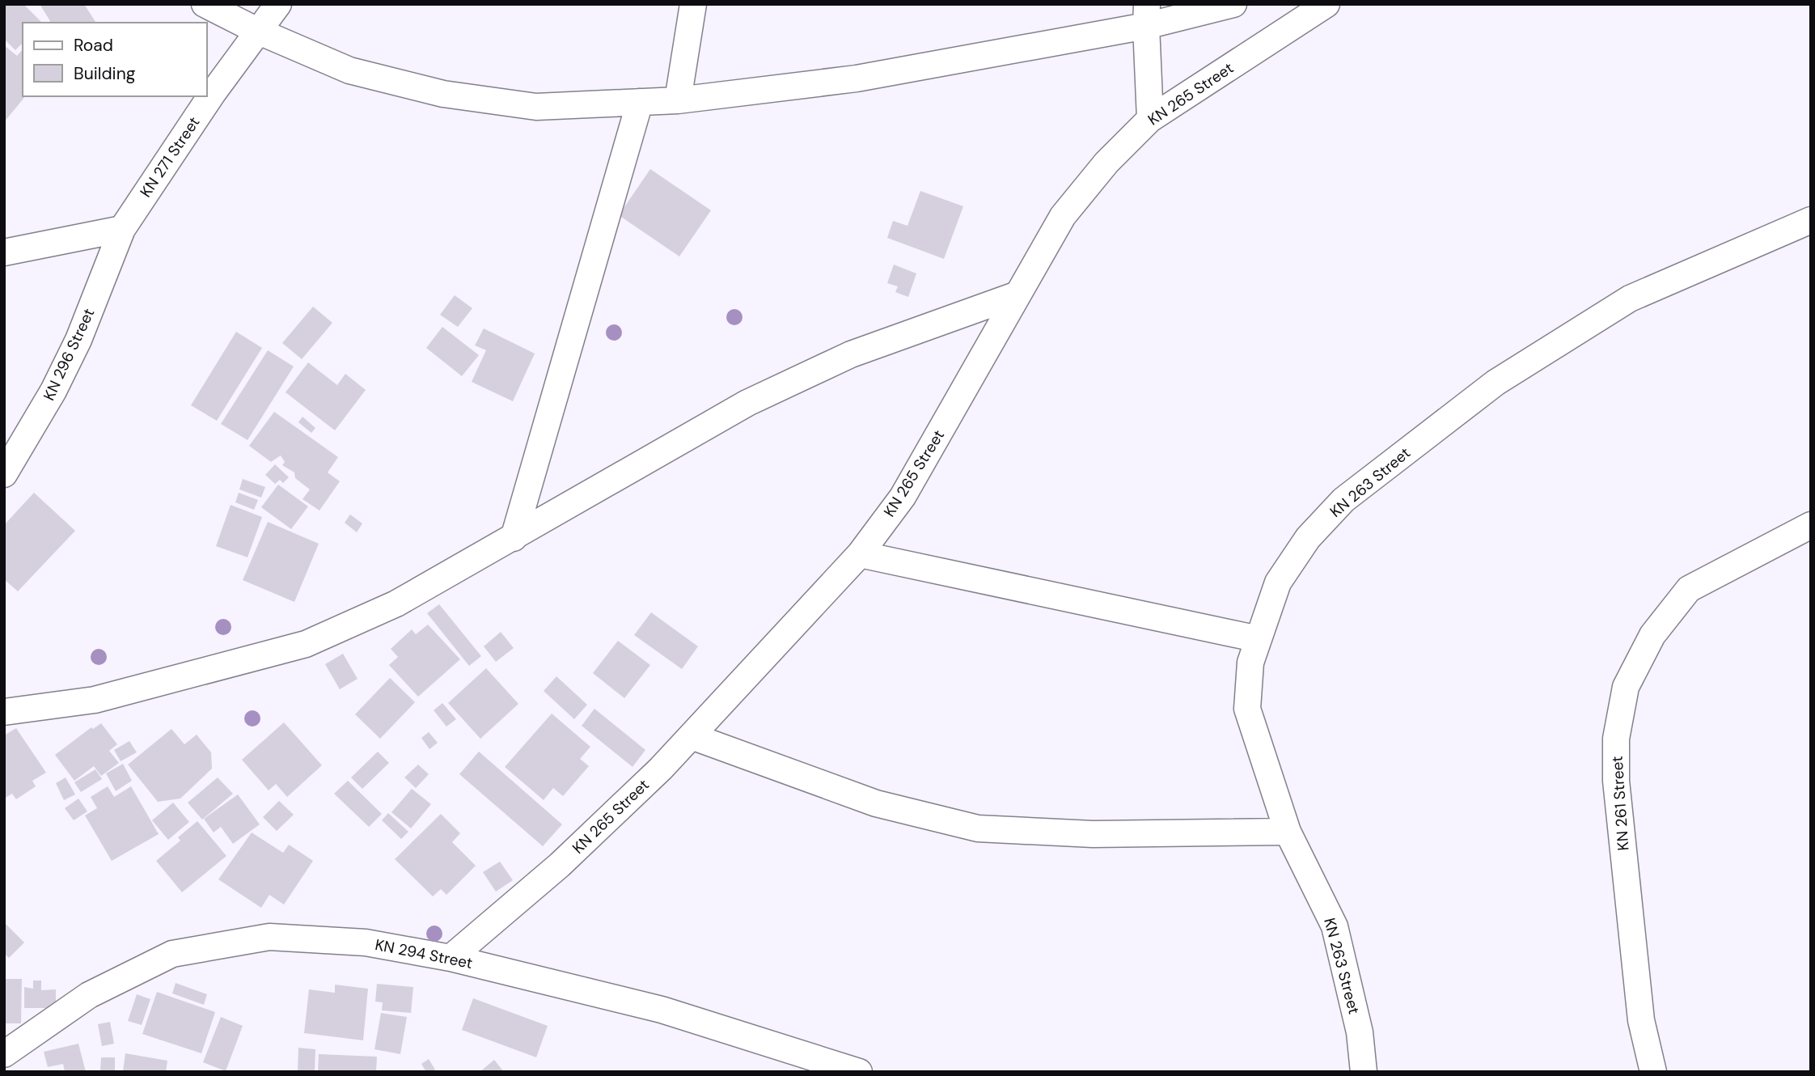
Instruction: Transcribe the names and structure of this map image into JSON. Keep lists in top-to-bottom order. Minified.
{"streets":{"street":["KN 265 Street","KN 271 Street","KN 296 Street","KN 263 Street","KN 261 Street","KN 294 Street"]},"crossings":[["KN 265 Street","KN 294 Street"],["KN 271 Street","KN 296 Street"]],"legend":["Road","Building"]}
